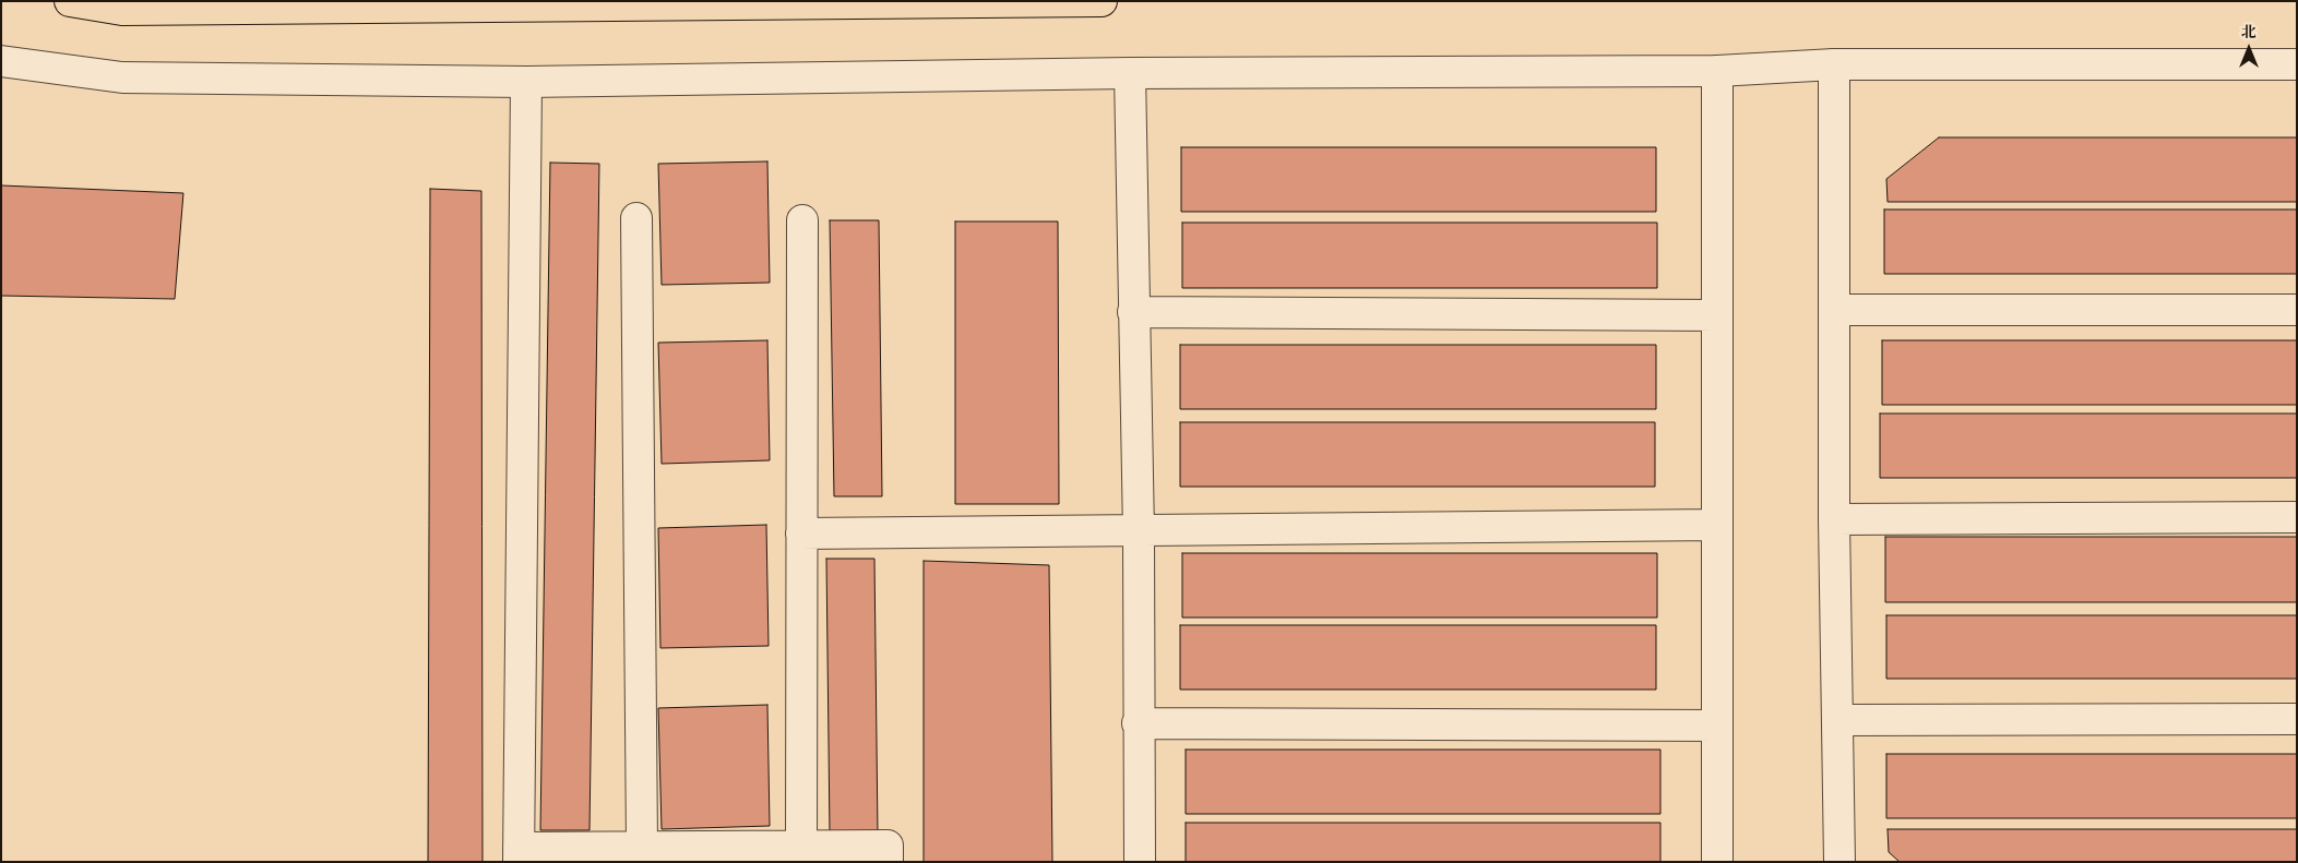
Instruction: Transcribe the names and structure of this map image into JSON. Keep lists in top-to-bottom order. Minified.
{"north":"top"}
